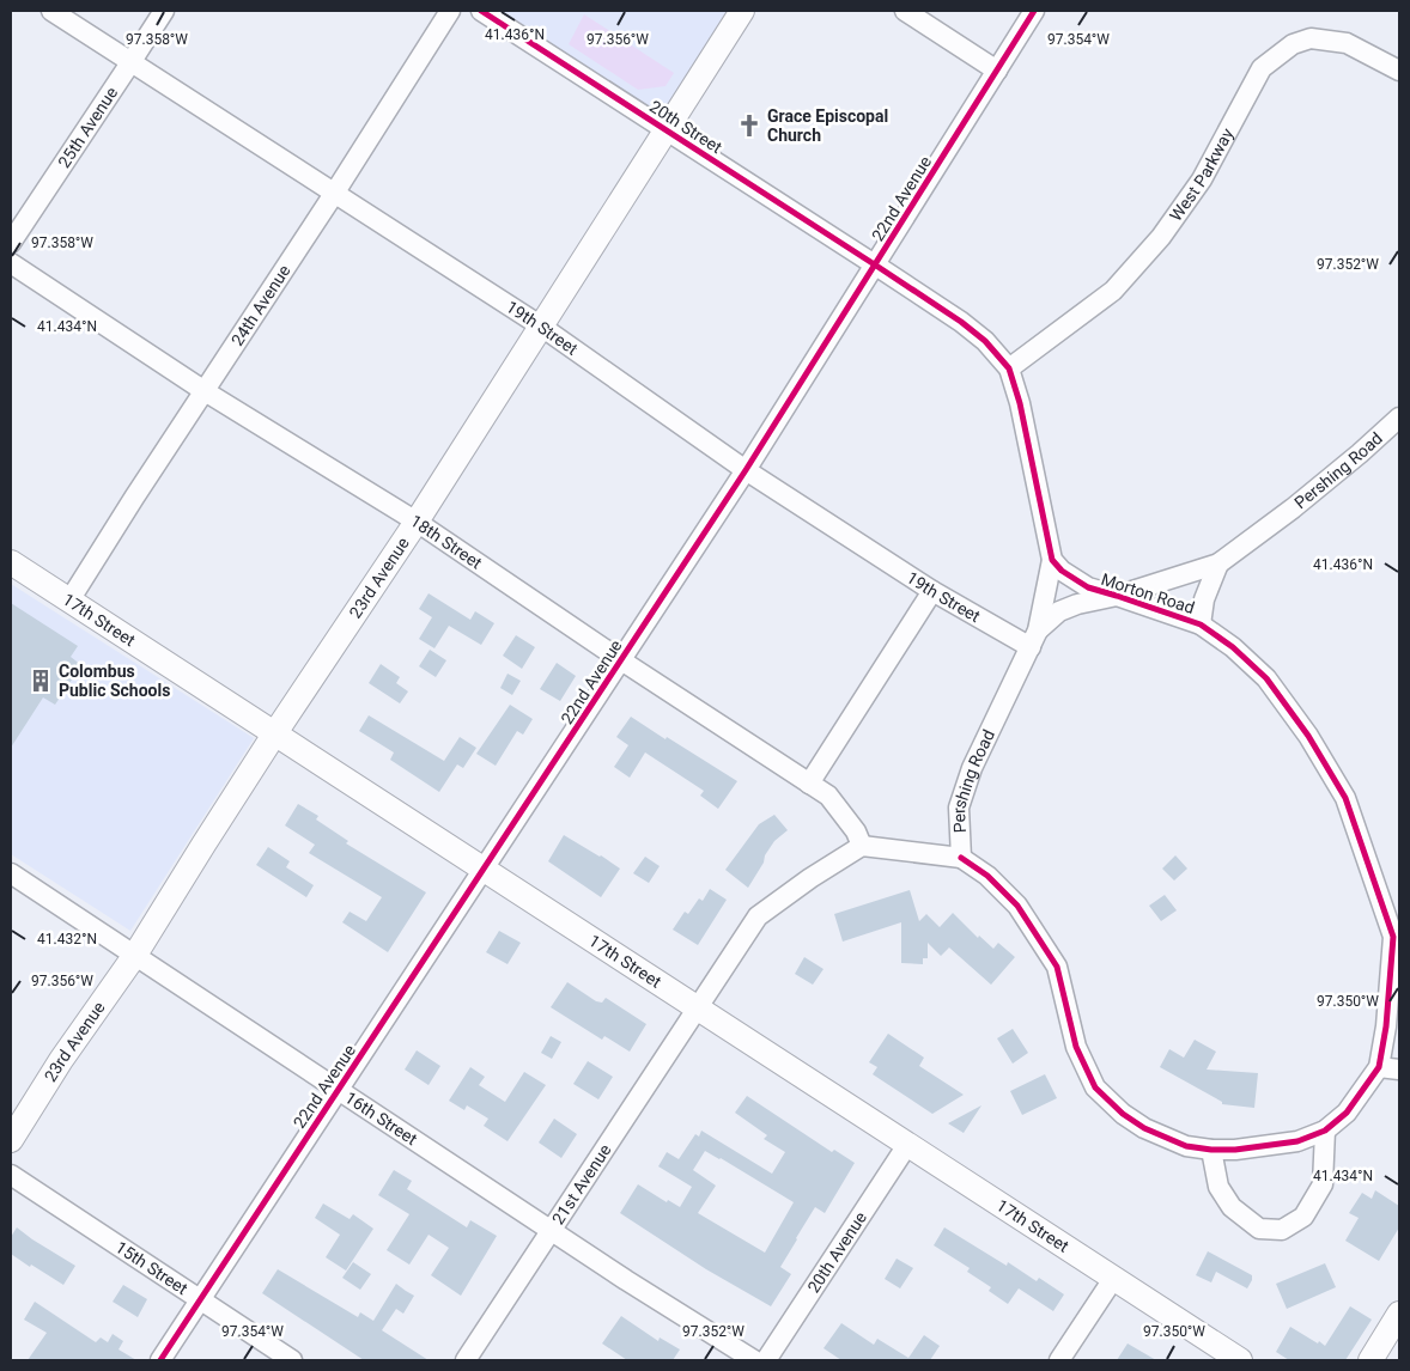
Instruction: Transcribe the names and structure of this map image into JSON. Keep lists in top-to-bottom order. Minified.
{"streets":{"main road":["23rd Avenue","17th Street"],"street":["25th Avenue","20th Street","West Parkway","22nd Avenue","24th Avenue","19th Street","Pershing Road","18th Street","Morton Road","16th Street","21st Avenue","20th Avenue","15th Street"]},"crossings":[["25th Avenue","19th Street"],["20th Street","22nd Avenue"],["20th Street","23rd Avenue"],["22nd Avenue","19th Street"],["22nd Avenue","18th Street"],["22nd Avenue","17th Street"],["22nd Avenue","16th Street"],["22nd Avenue","15th Street"],["24th Avenue","19th Street"],["24th Avenue","18th Street"],["24th Avenue","17th Street"],["19th Street","Pershing Road"],["19th Street","23rd Avenue"],["Pershing Road","18th Street"],["Pershing Road","Morton Road"],["18th Street","23rd Avenue"],["23rd Avenue","17th Street"],["23rd Avenue","16th Street"],["17th Street","21st Avenue"],["17th Street","20th Avenue"],["16th Street","21st Avenue"]],"places":{"church":["Grace Episcopal Church"],"building":["Colombus Public Schools"]},"coordinates":["41.436°N","97.358°W","97.356°W","97.354°W","97.352°W","41.434°N","41.432°N","97.350°W"]}
